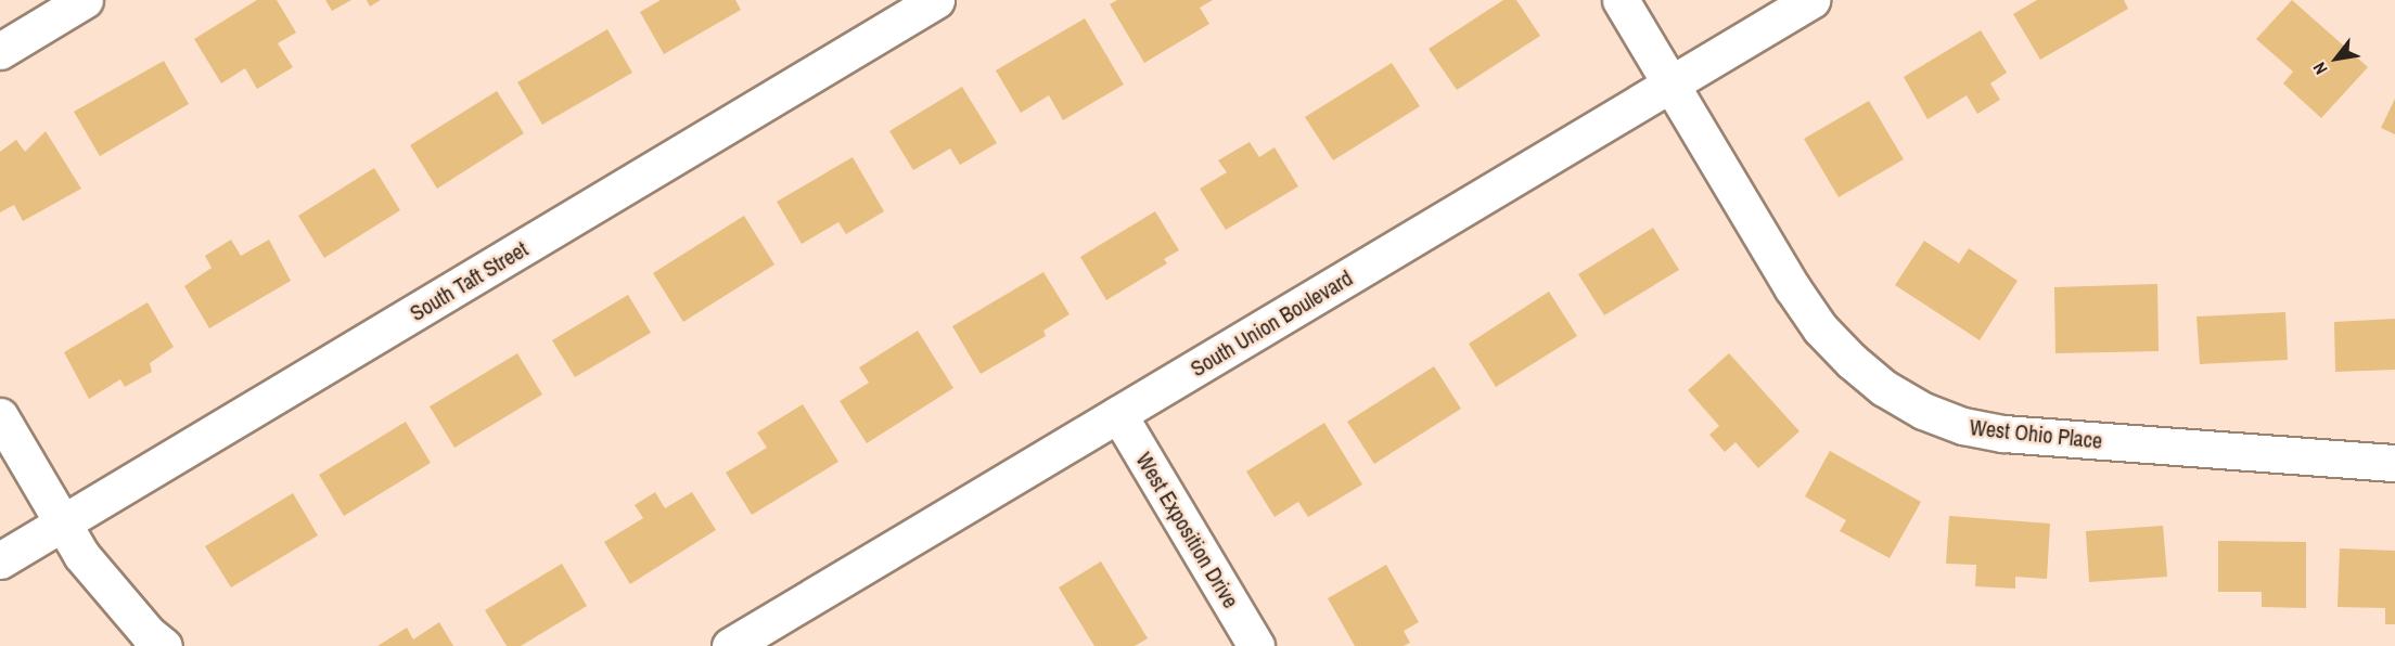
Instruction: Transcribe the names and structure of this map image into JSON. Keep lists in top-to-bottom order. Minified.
{"streets":{"street":["South Taft Street","South Union Boulevard","West Ohio Place","West Exposition Drive"]},"crossings":[["South Union Boulevard","West Ohio Place"],["South Union Boulevard","West Exposition Drive"]],"north":"bottom left"}
